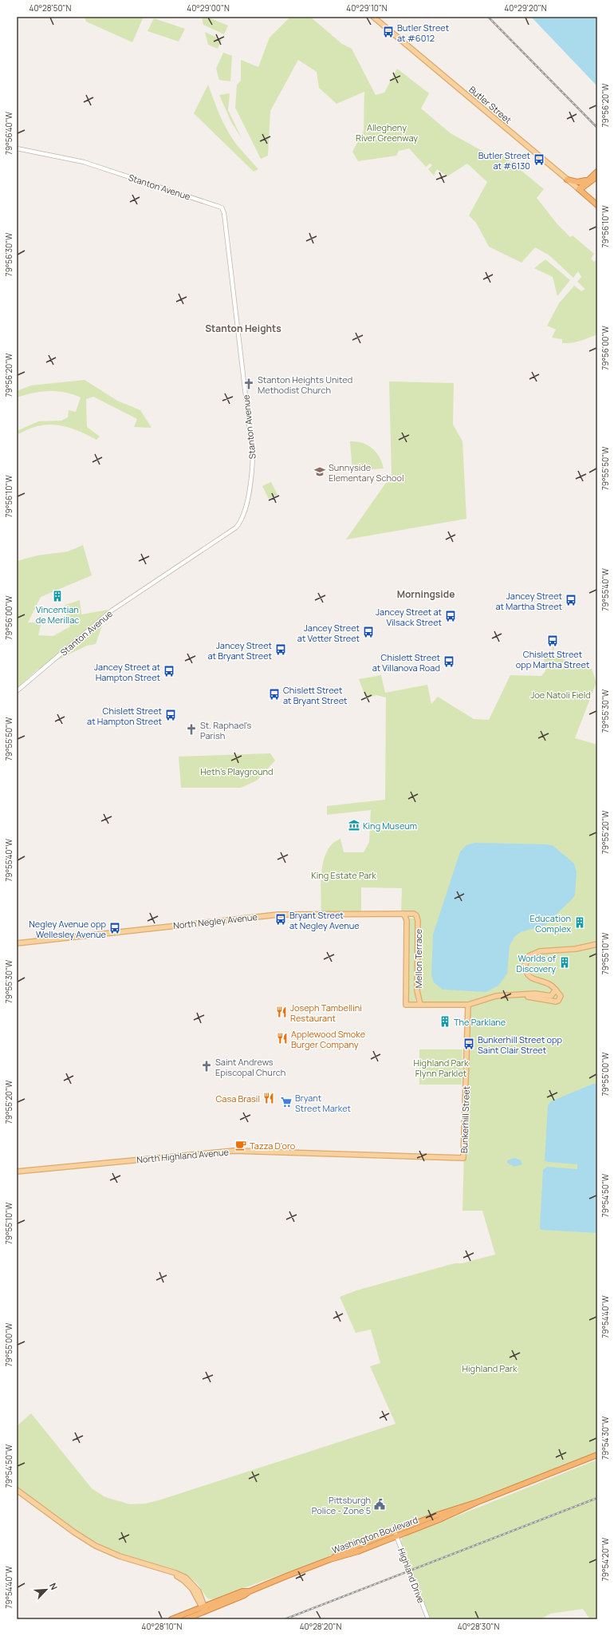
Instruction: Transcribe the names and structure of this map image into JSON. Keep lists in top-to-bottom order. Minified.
{"streets":{"highway":["Butler Street","Washington Boulevard"],"main road":["North Negley Avenue","Mellon Terrace","Bunkerhill Street","North Highland Avenue"],"street":["Stanton Avenue","Highland Drive"]},"crossings":[["North Negley Avenue","Mellon Terrace"],["Bunkerhill Street","North Highland Avenue"],["Washington Boulevard","Highland Drive"]],"districts":["Stanton Heights","Morningside"],"parks":["Allegheny River Greenway","Joe Natoli Field","Heth's Playground","King Estate Park","Highland Park Flynn Parklet","Highland Park"],"places":{"bus stop":["Butler Street at #6012","Butler Street at #6130","Jancey Street at Martha Street","Jancey Street at Vilsack Street","Jancey Street at Vetter Street","Chislett Street opp Martha Street","Jancey Street at Bryant Street","Chislett Street at Villanova Road","Jancey Street at Hampton Street","Chislett Street at Bryant Street","Chislett Street at Hampton Street","Bryant Street at Negley Avenue","Negley Avenue opp Wellesley Avenue","Bunkerhill Street opp Saint Clair Street"],"church":["Stanton Heights United Methodist Church","St. Raphael's Parish","Saint Andrews Episcopal Church"],"school or university":["Sunnyside Elementary School"],"building":["Vincentian de Merillac","Education Complex","Worlds of Discovery","The Parklane"],"museum":["King Museum"],"restaurant":["Joseph Tambellini Restaurant","Applewood Smoke Burger Company","Casa Brasil"],"supermarket":["Bryant Street Market"],"cafe":["Tazza D'oro"],"public building":["Pittsburgh Police - Zone 5"]},"north":"top right","coordinates":["40°28'50\"N","40°29'00\"N","40°29'10\"N","40°29'20\"N","79°56'20\"W","79°56'40\"W","79°56'10\"W","79°56'30\"W","79°56'00\"W","79°55'50\"W","79°55'40\"W","79°55'30\"W","79°55'20\"W","79°55'10\"W","79°55'00\"W","79°54'50\"W","79°54'40\"W","79°54'30\"W","79°54'20\"W","40°28'10\"N","40°28'20\"N","40°28'30\"N"]}
